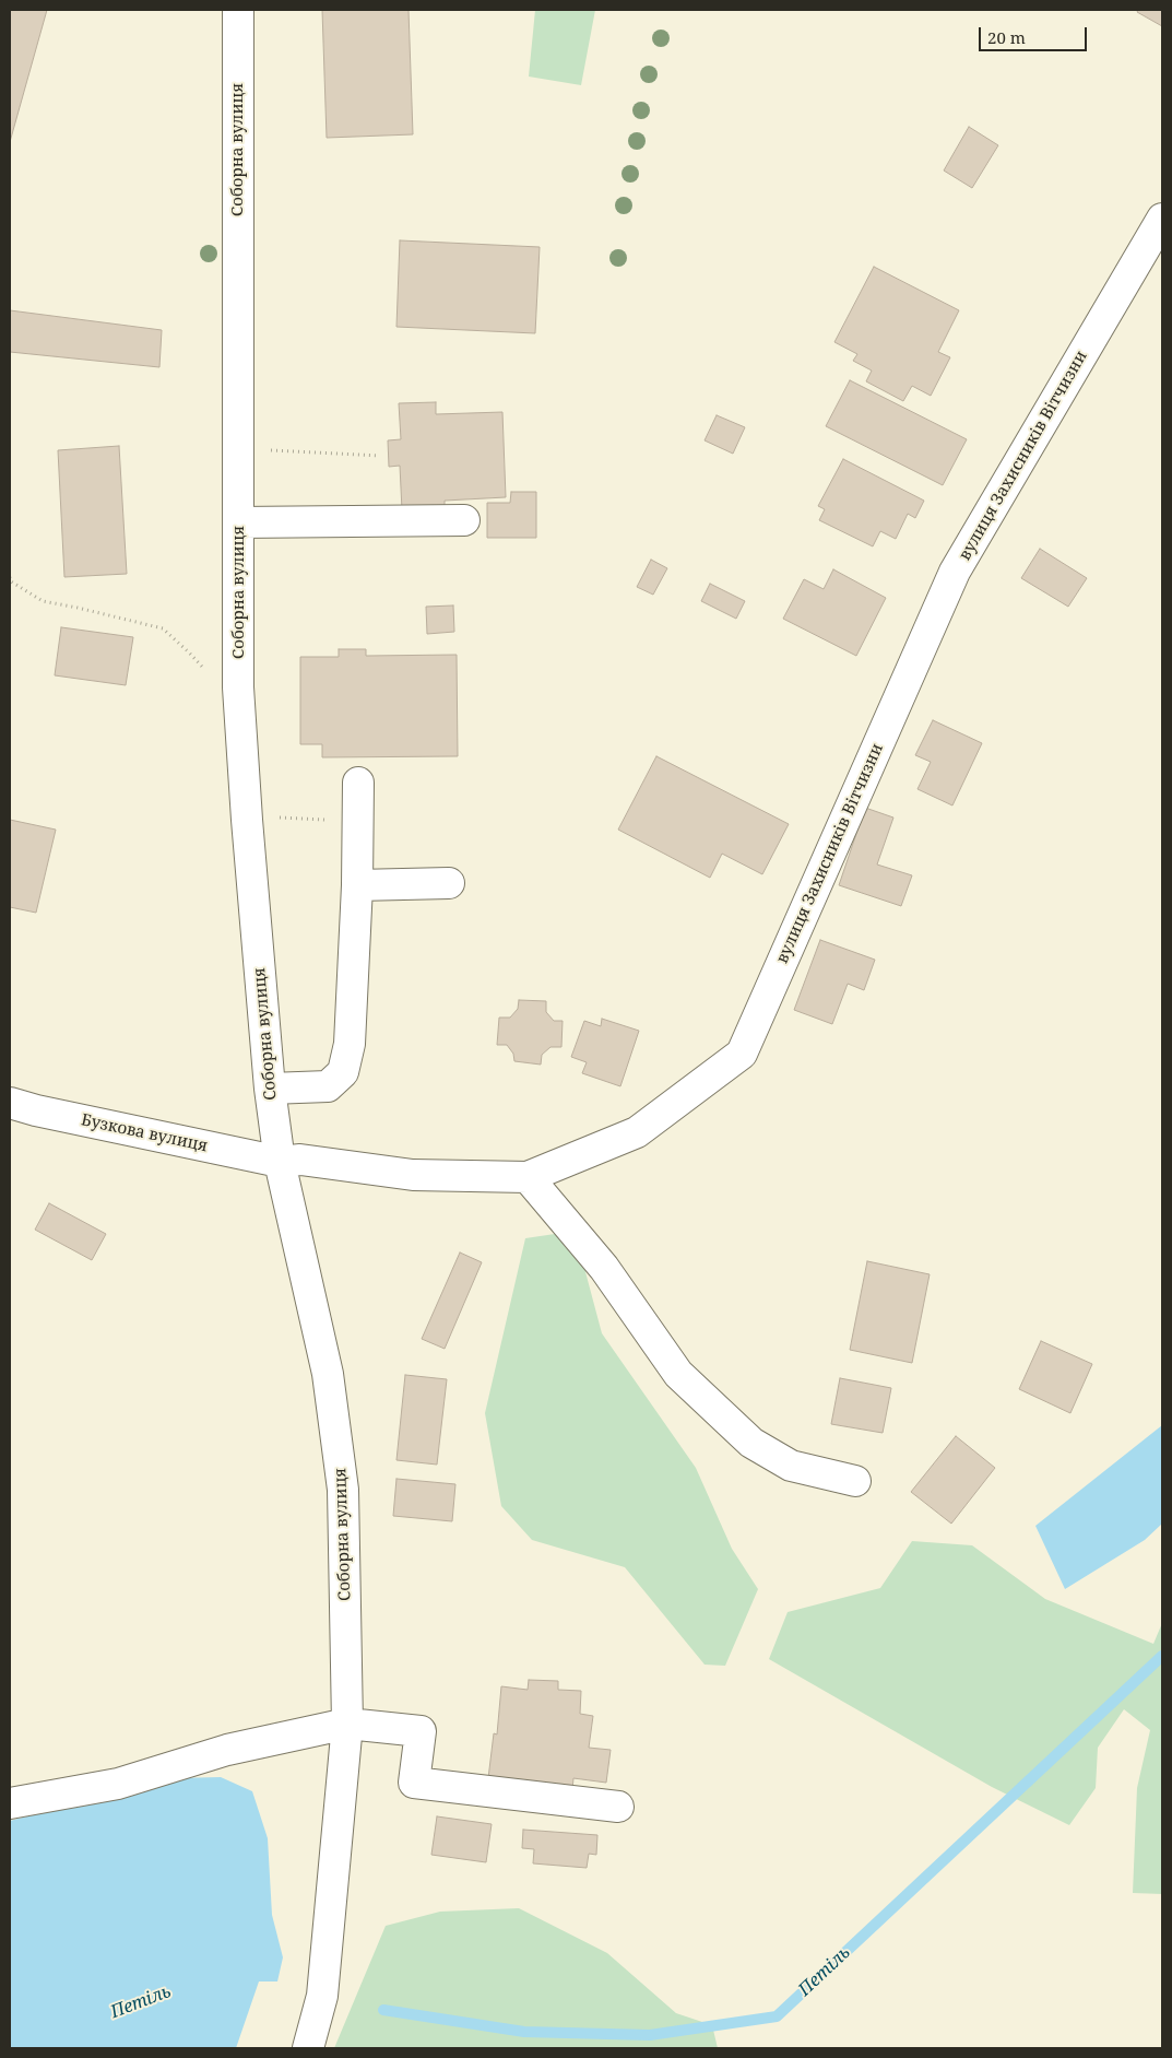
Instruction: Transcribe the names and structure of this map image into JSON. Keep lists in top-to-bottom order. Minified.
{"streets":{"street":["Соборна вулиця","вулиця Захисників Вітчизни","Бузкова вулиця"]},"crossings":[["Соборна вулиця","вулиця Захисників Вітчизни"],["Соборна вулиця","Бузкова вулиця"],["вулиця Захисників Вітчизни","Бузкова вулиця"]],"water":["Петіль"],"scale_bar":"20 m"}
